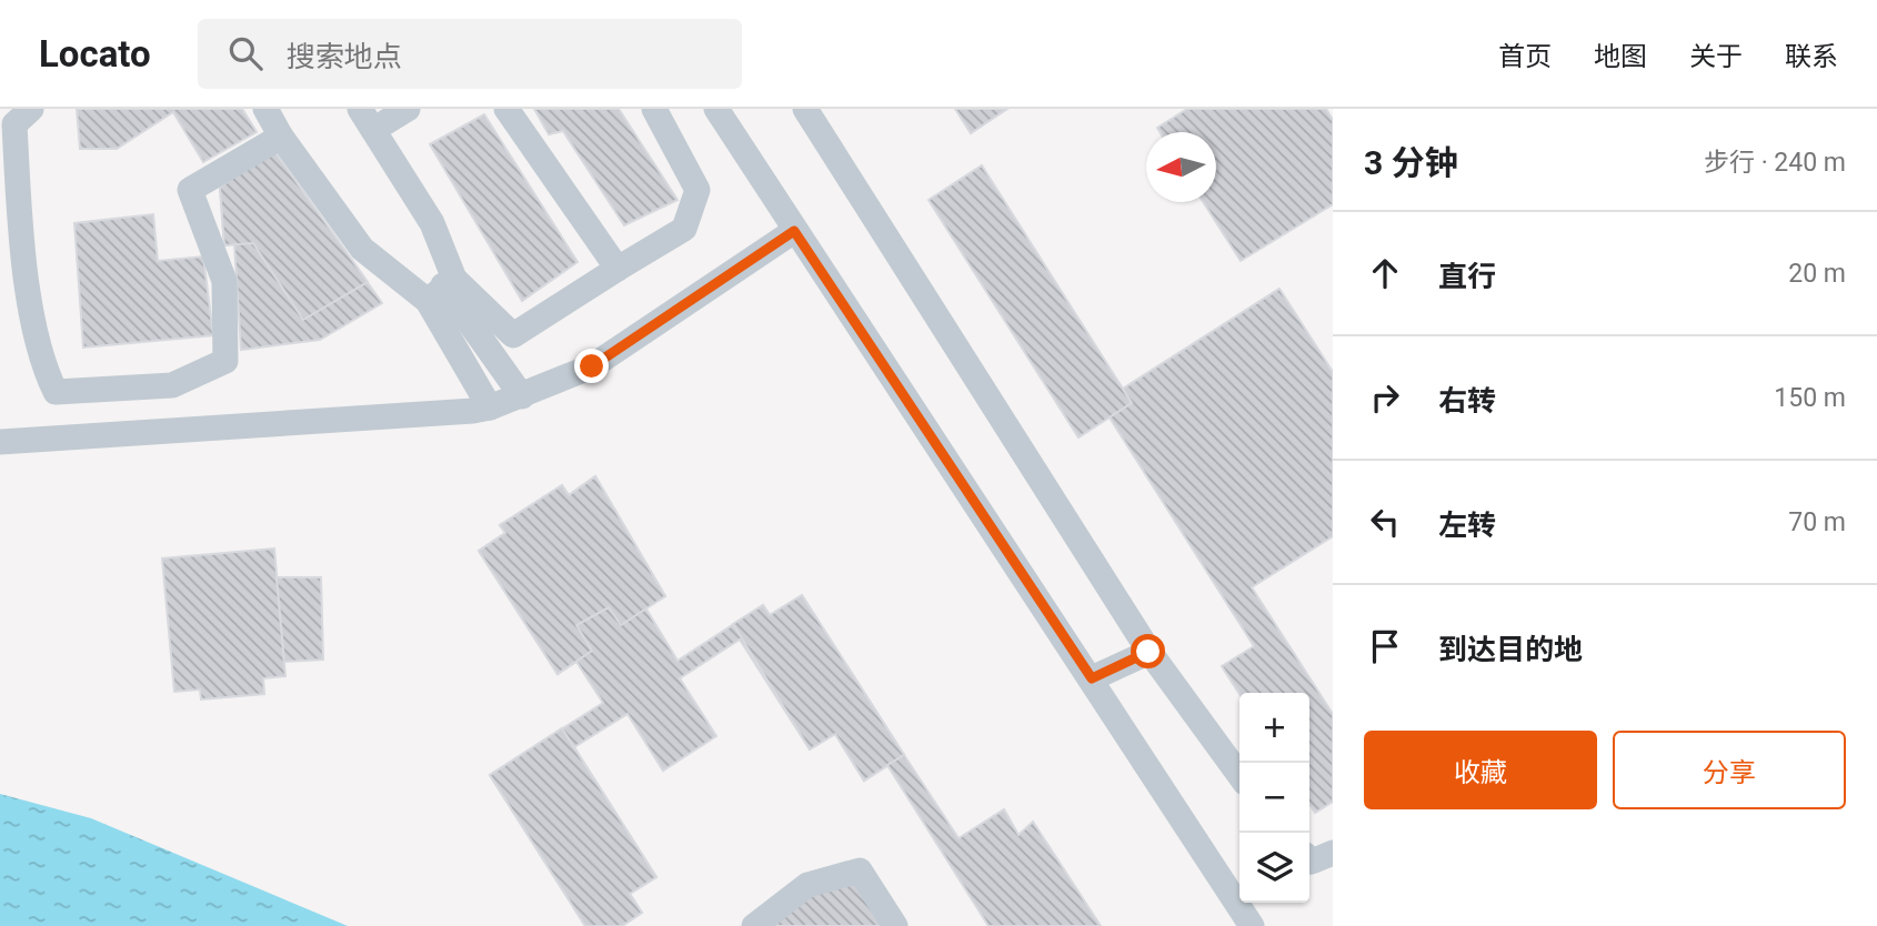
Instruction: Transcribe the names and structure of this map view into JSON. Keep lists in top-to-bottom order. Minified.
{"north":"left","page":{"header":"Locato","search":"搜索地点","nav":["首页","地图","关于","联系"],"heading":["3 分钟","步行 · 240 m"],"list":[["直行","20 m"],["右转","150 m"],["左转","70 m"],"到达目的地"],"map_buttons":["+","−"],"buttons":["收藏","分享"]}}
